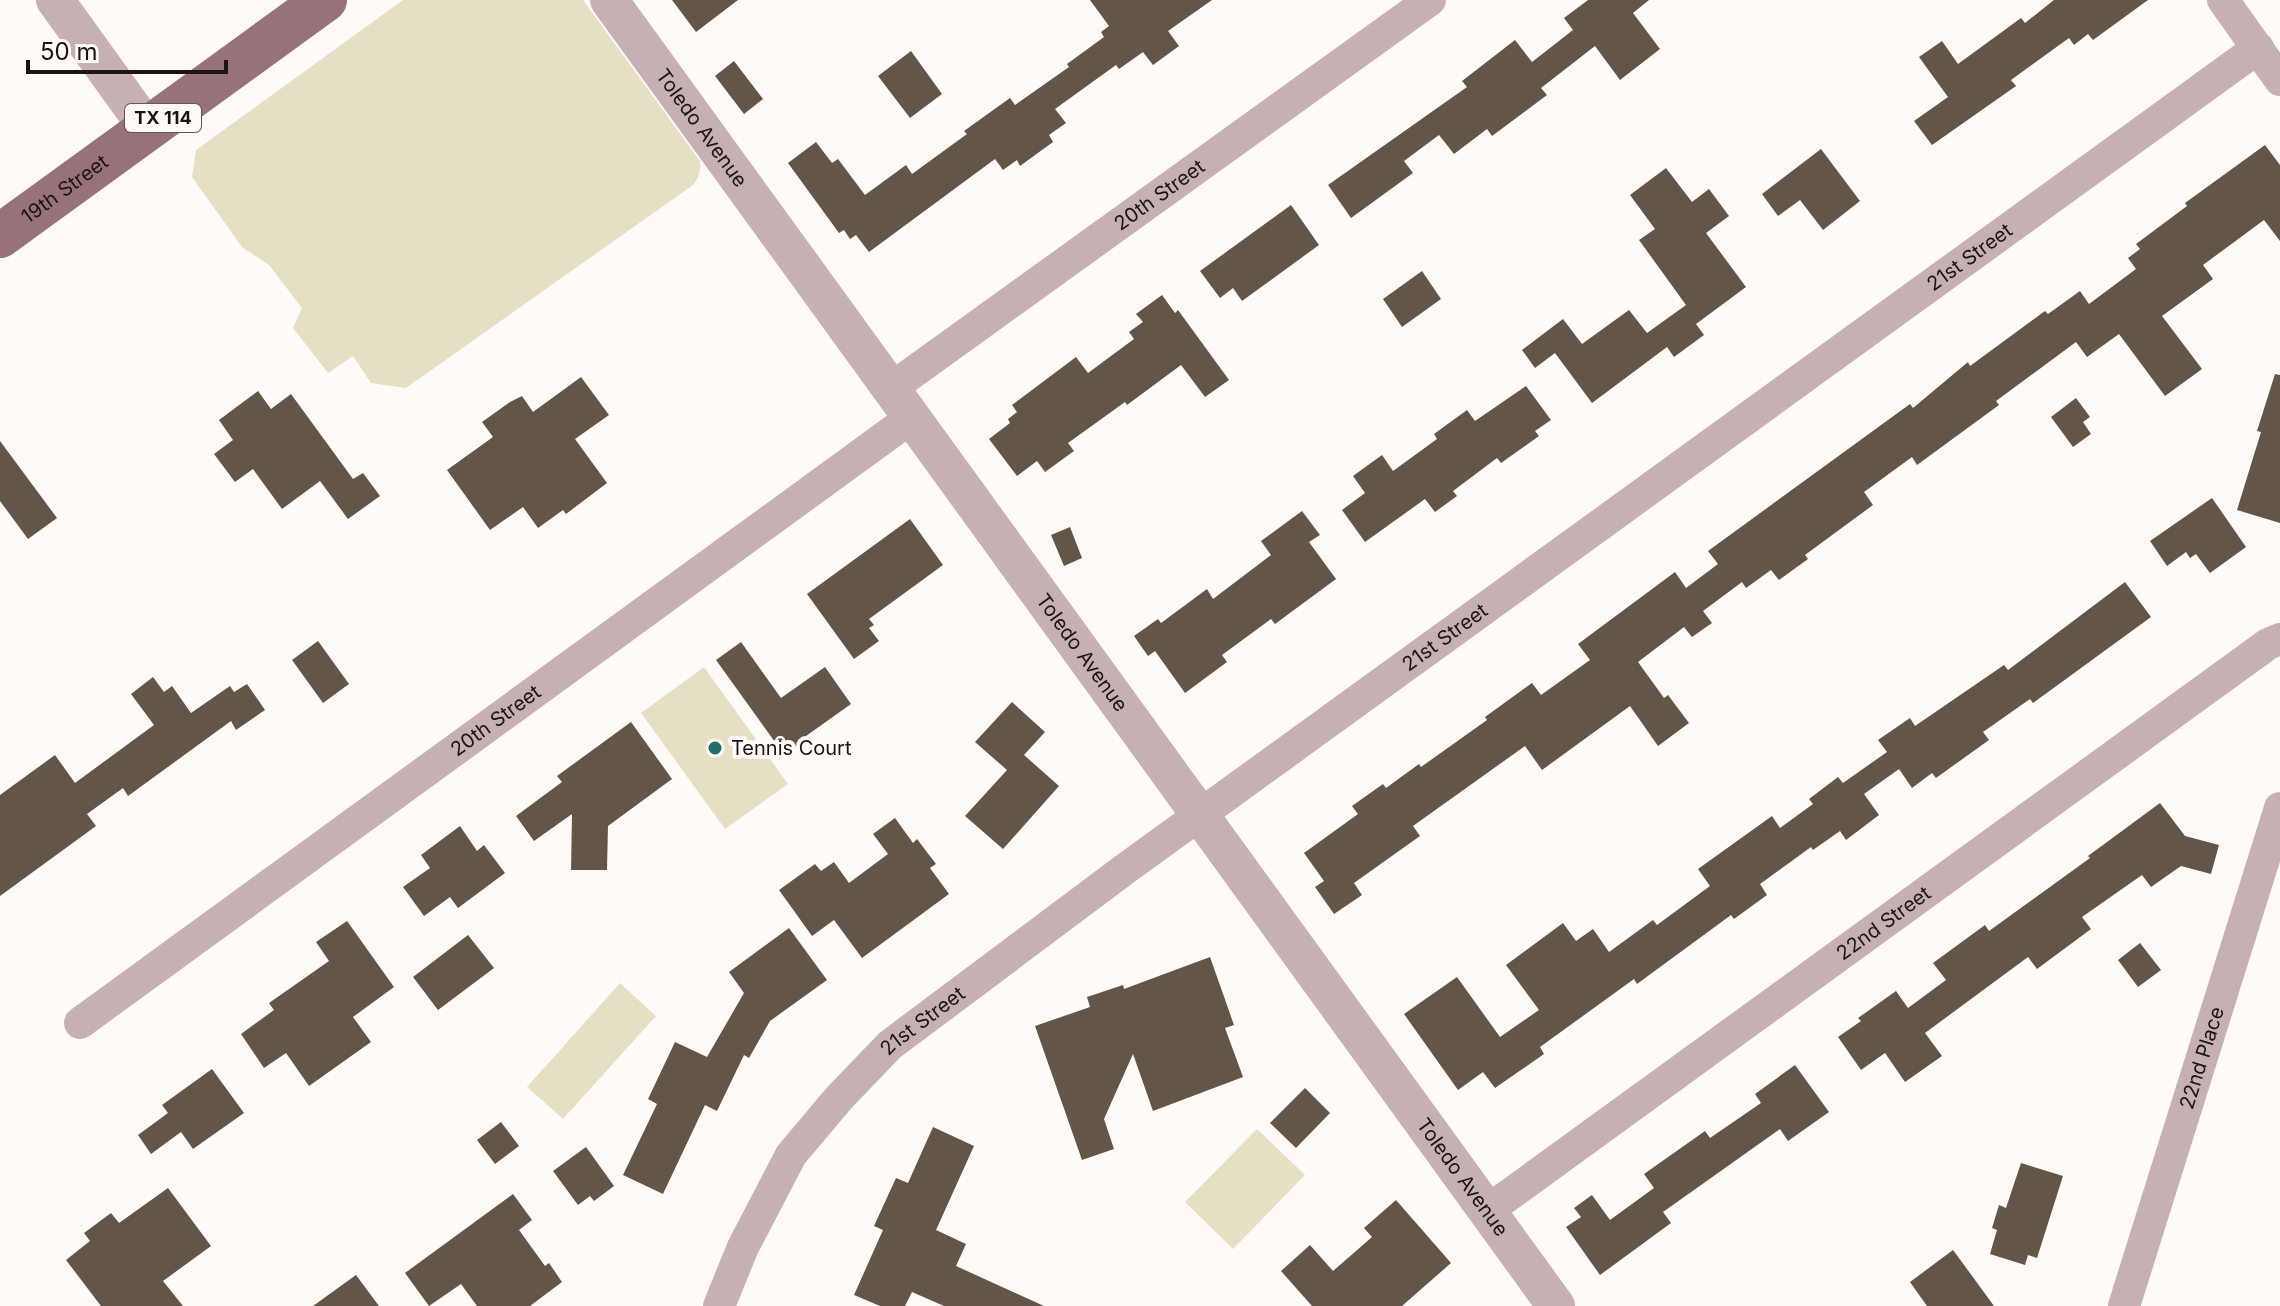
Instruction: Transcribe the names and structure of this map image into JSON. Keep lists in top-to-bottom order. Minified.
{"streets":{"main road":["TX 114","19th Street"],"street":["Toledo Avenue","20th Street","21st Street","22nd Street","22nd Place"]},"crossings":[["Toledo Avenue","20th Street"],["Toledo Avenue","21st Street"],["Toledo Avenue","22nd Street"]],"places":["Tennis Court"],"scale_bar":"50 m"}
